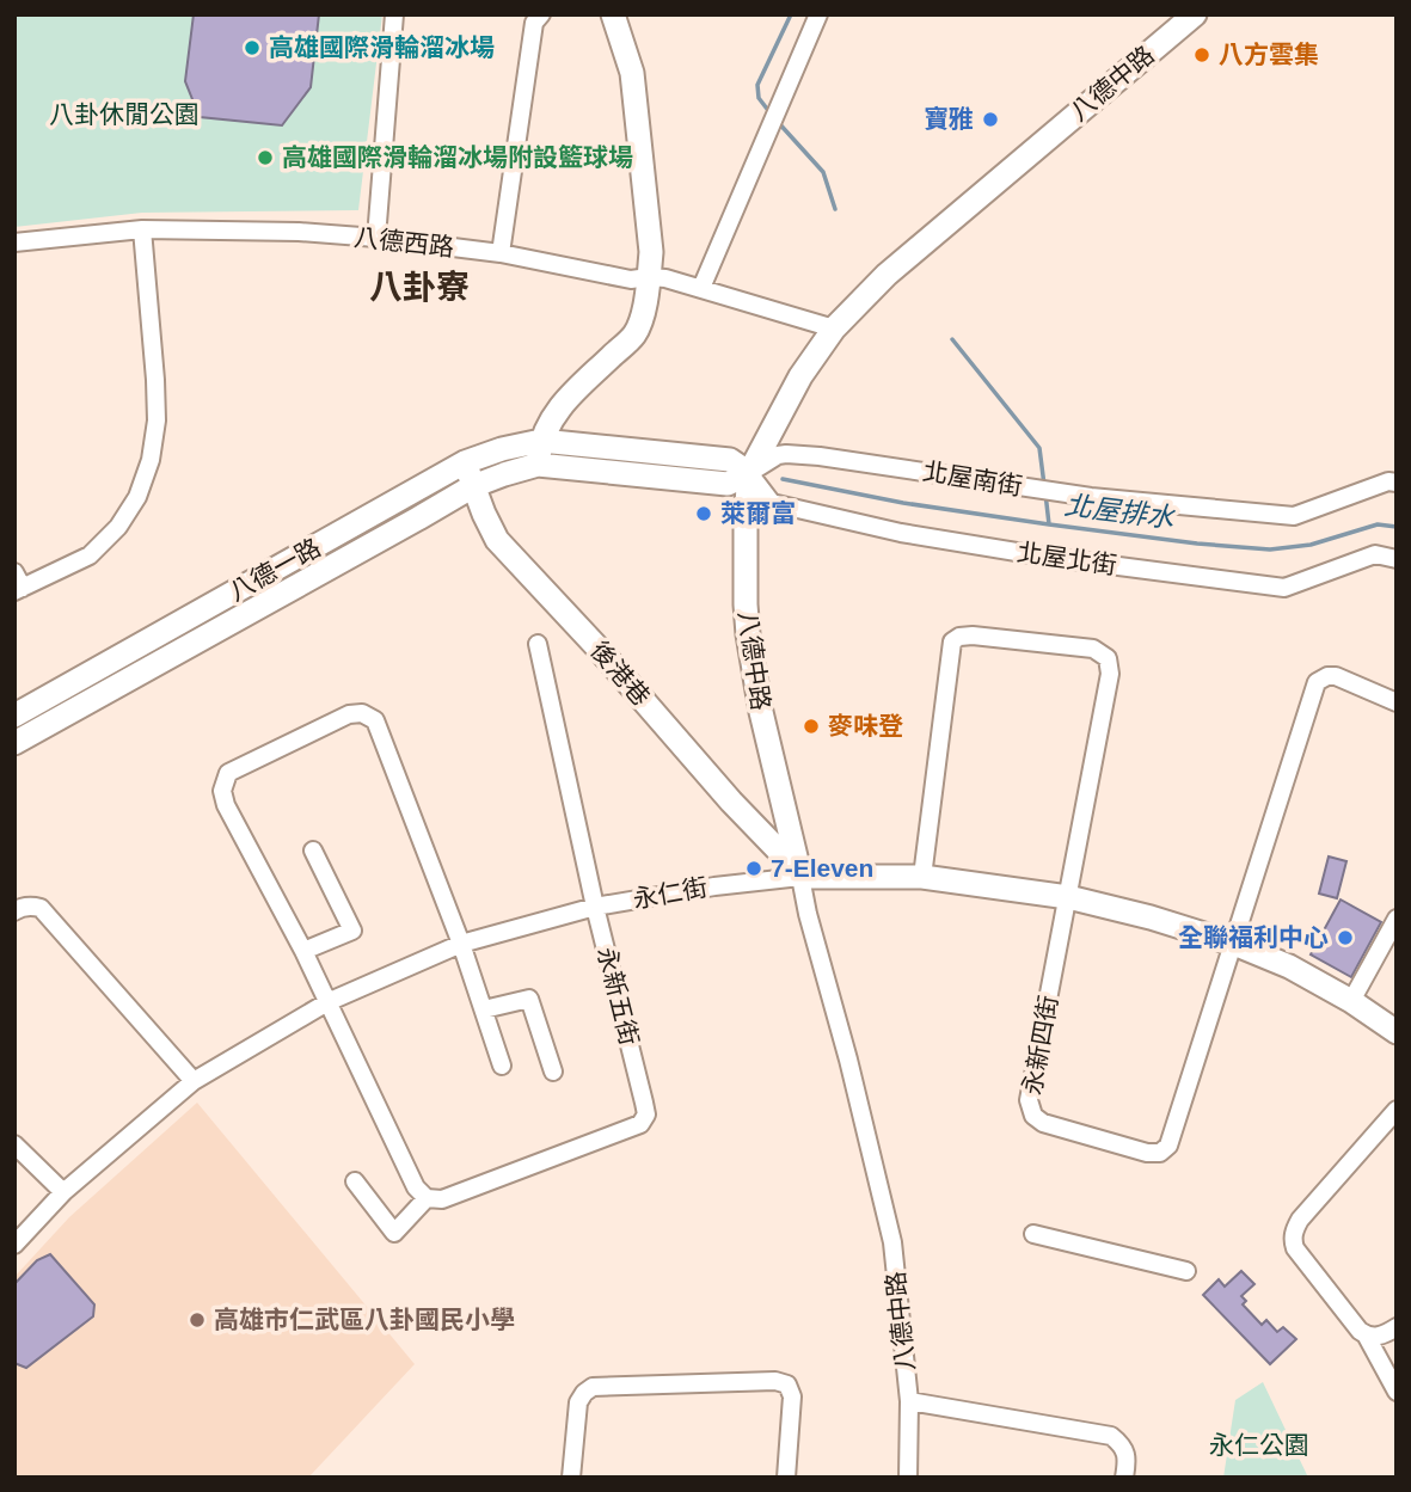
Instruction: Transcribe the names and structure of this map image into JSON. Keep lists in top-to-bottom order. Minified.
{"streets":{"street":["八德中路","八德西路","北屋南街","北屋北街","八德一路","後港巷","永仁街","永新五街","永新四街"]},"crossings":[["八德中路","八德西路"],["八德中路","北屋南街"],["八德中路","北屋北街"],["八德中路","八德一路"],["八德中路","後港巷"],["八德中路","永仁街"],["北屋南街","北屋北街"],["北屋南街","八德一路"],["北屋北街","八德一路"],["八德一路","後港巷"],["後港巷","永仁街"],["永仁街","永新五街"],["永仁街","永新四街"]],"districts":["八卦寮"],"water":["北屋排水"],"parks":["八卦休閒公園","永仁公園"],"places":["高雄國際滑輪溜冰場","八方雲集","寶雅","高雄國際滑輪溜冰場附設籃球場","萊爾富","麥味登","7-Eleven","全聯福利中心","高雄市仁武區八卦國民小學"]}
